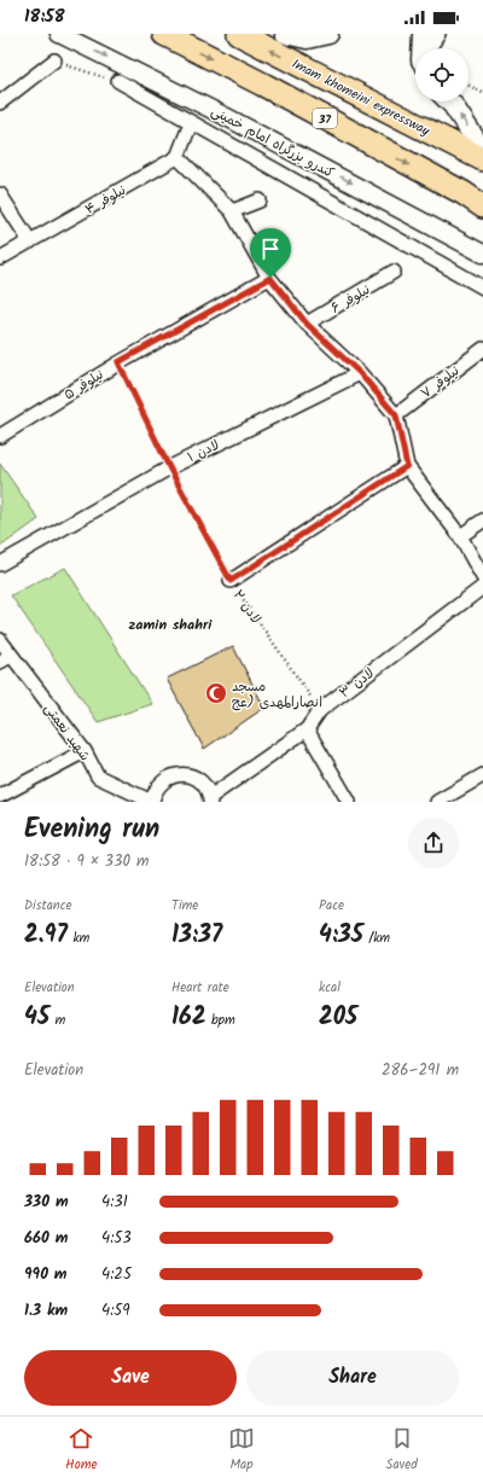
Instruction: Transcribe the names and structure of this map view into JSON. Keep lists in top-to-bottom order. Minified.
{"streets":{"highway":["Imam khomeini expressway","37"],"street":["کندرو بزرگراه امام خمینی","نیلوفر ۴","نیلوفر ۶","نیلوفر ۷","نیلوفر ۵","لادن ۱","لادن ۲","لادن ۳","شهید نعمتی"]},"crossings":[["لادن ۲","لادن ۳"]],"districts":["zamin shahri"],"places":{"mosque":["مسجد انصارالمهدی (عج"]},"page":{"status":"18:58","heading":["Evening run","18:58 · 9 × 330 m"],"stats":[["Distance","2.97 km"],["Time","13:37"],["Pace","4:35 /km"],["Elevation","45 m"],["Heart rate","162 bpm"],["kcal","205"]],"chart":["Elevation","286–291 m"],"list":[{"name":"330 m","note":"4:31"},{"name":"660 m","note":"4:53"},{"name":"990 m","note":"4:25"},{"name":"1.3 km","note":"4:59"}],"buttons":["Save","Share"],"tabs":["Home","Map","Saved"]}}
